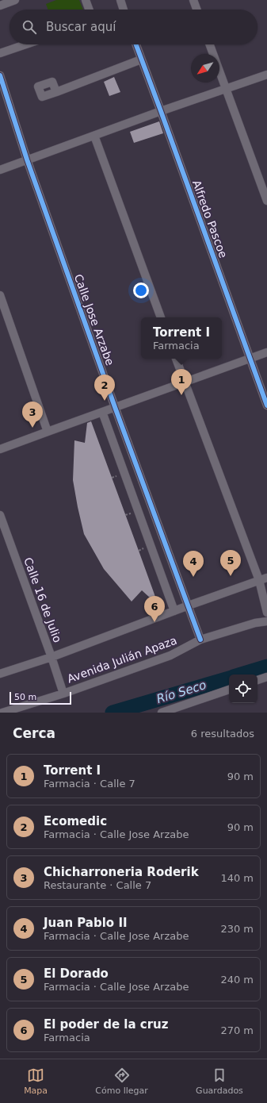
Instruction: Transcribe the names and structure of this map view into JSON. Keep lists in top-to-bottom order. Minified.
{"streets":{"street":["Alfredo Pascoe","Calle Jose Arzabe","Calle 16 de Julio","Avenida Julián Apaza"]},"crossings":[["Calle Jose Arzabe","Avenida Julián Apaza"],["Calle 16 de Julio","Avenida Julián Apaza"]],"water":["Río Seco"],"scale_bar":"50 m","north":"bottom left","page":{"search":"Buscar aquí","popup":["Torrent I","Farmacia"],"pins":["1","2","3","5","4","6"],"scale":"50 m","heading":["Cerca","6 resultados"],"list":[{"mark":"1","name":"Torrent I","note":"Farmacia · Calle 7","value":"90 m"},{"mark":"2","name":"Ecomedic","note":"Farmacia · Calle Jose Arzabe","value":"90 m"},{"mark":"3","name":"Chicharroneria Roderik","note":"Restaurante · Calle 7","value":"140 m"},{"mark":"4","name":"Juan Pablo II","note":"Farmacia · Calle Jose Arzabe","value":"230 m"},{"mark":"5","name":"El Dorado","note":"Farmacia · Calle Jose Arzabe","value":"240 m"},{"mark":"6","name":"El poder de la cruz","note":"Farmacia","value":"270 m"}],"nav":["Mapa","Cómo llegar","Guardados"]}}
